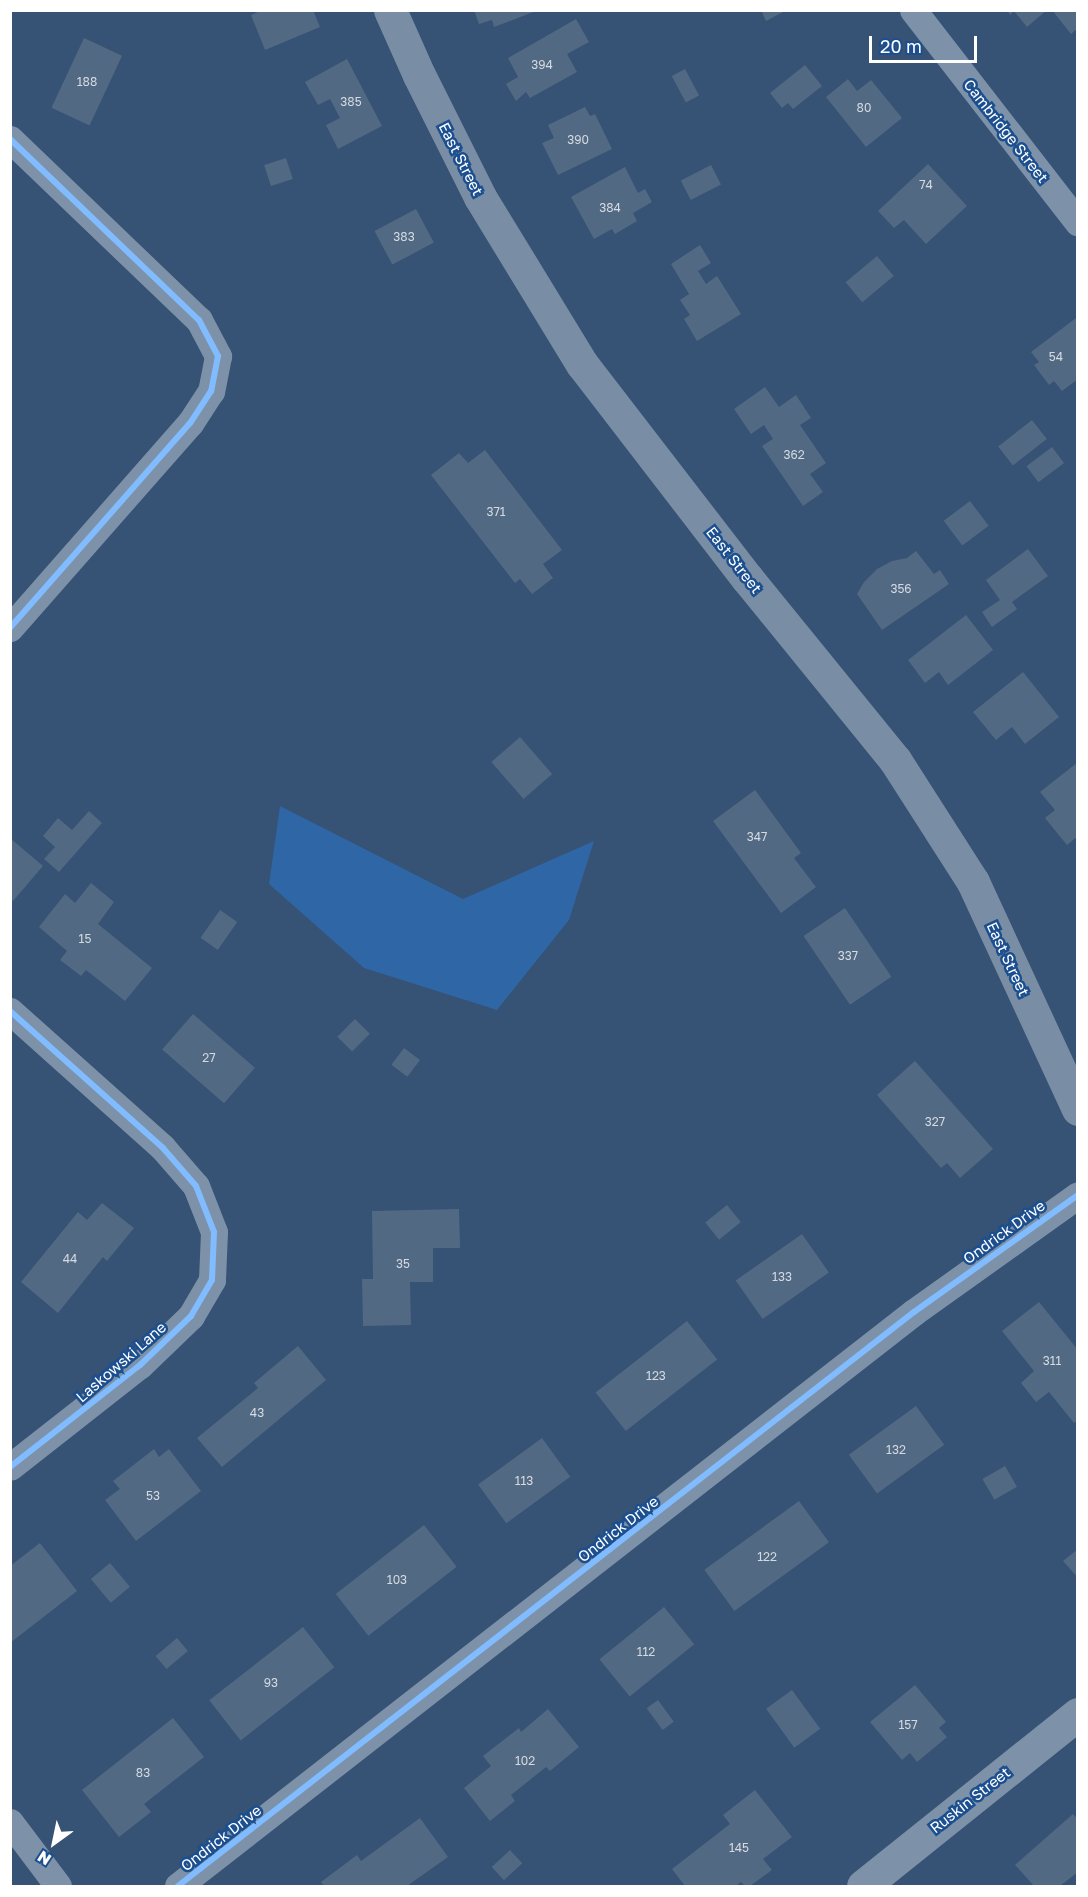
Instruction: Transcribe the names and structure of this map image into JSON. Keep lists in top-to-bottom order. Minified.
{"streets":{"main road":["East Street"],"street":["Cambridge Street","Ondrick Drive","Laskowski Lane","Ruskin Street"]},"house_numbers":["394","188","385","80","390","74","384","383","54","362","371","356","347","15","337","27","327","44","35","133","311","123","43","132","113","53","122","103","112","93","157","102","83","145"],"scale_bar":"20 m","north":"bottom left"}
